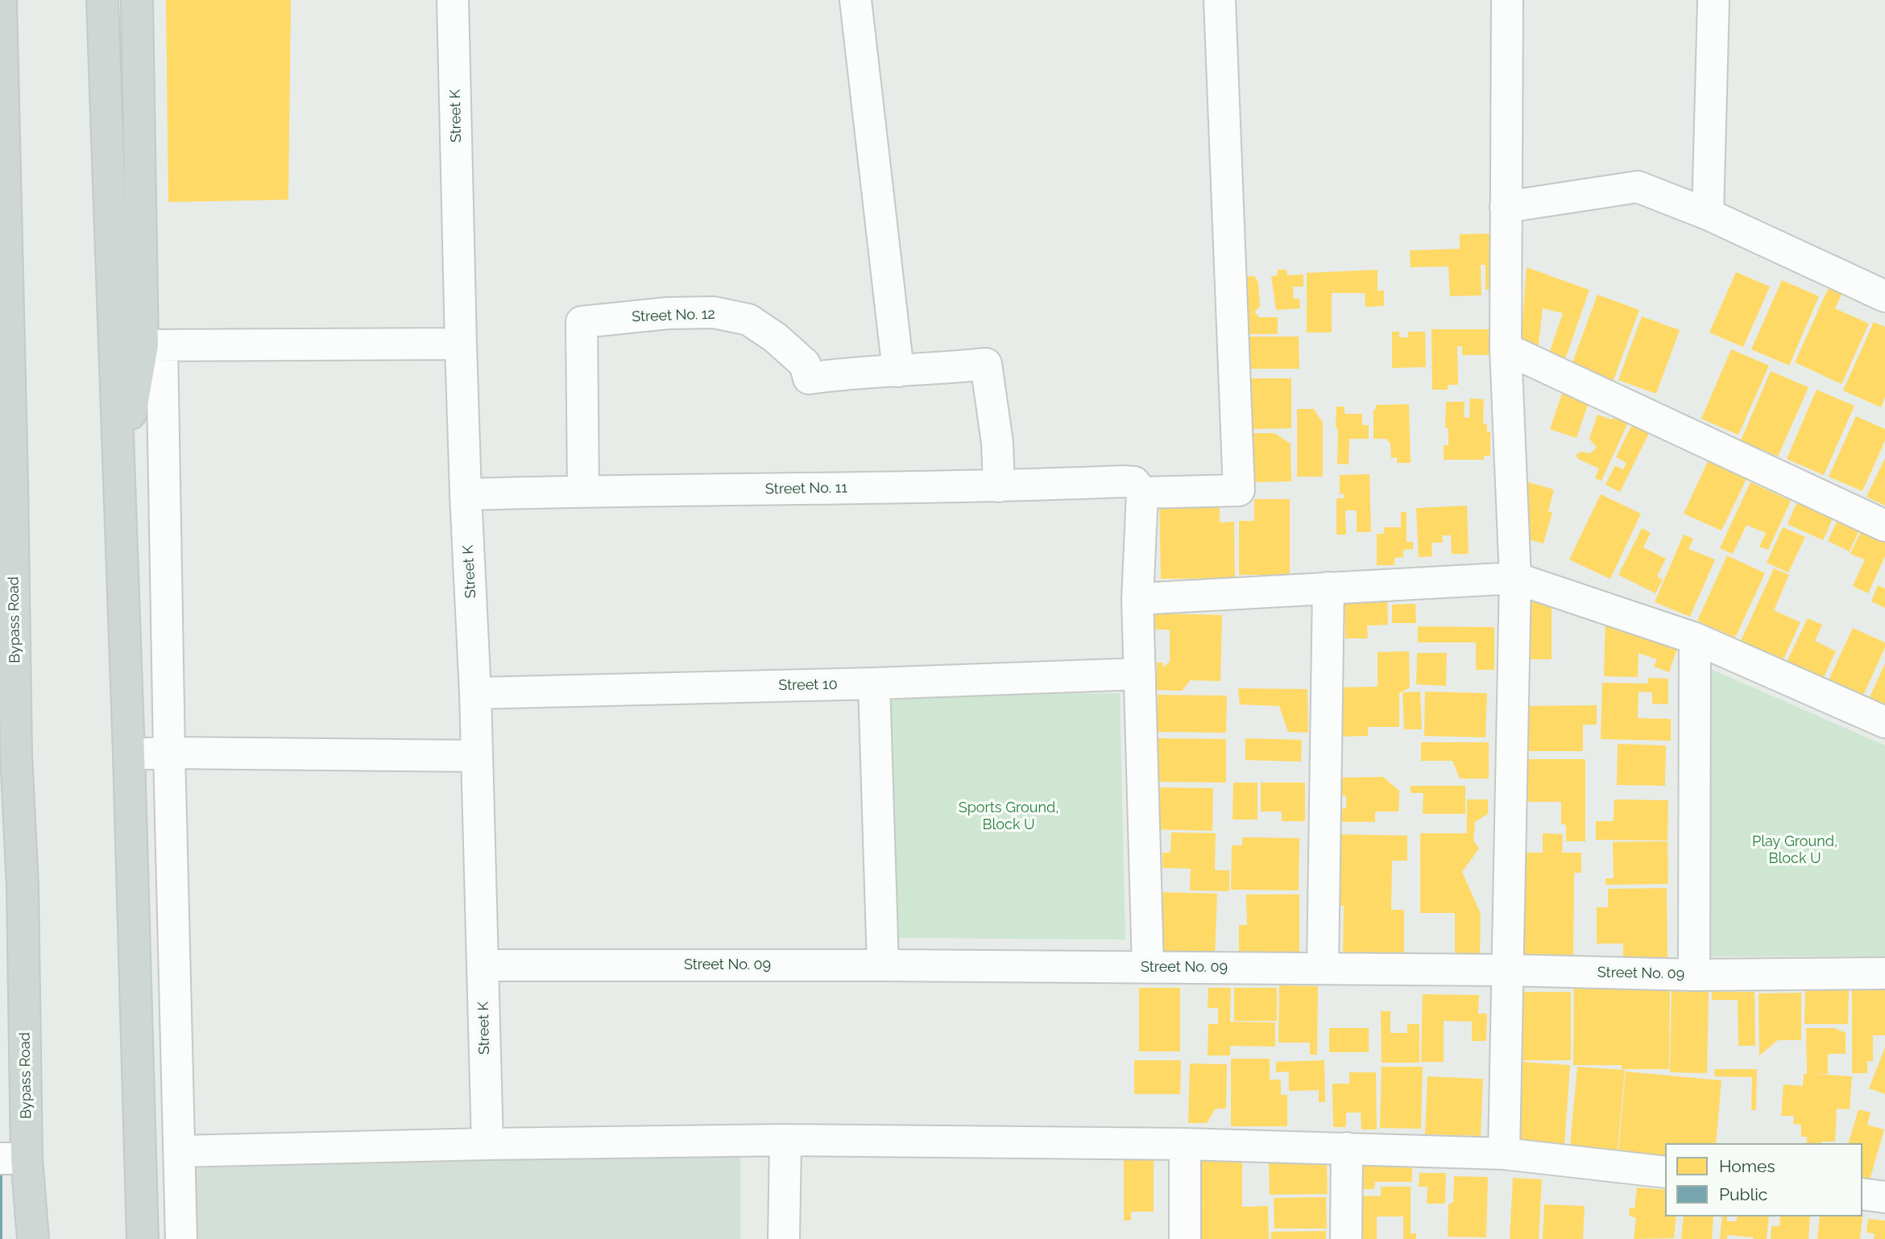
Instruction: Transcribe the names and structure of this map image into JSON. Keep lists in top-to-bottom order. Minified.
{"streets":{"main road":["Bypass Road"],"street":["Street K","Street No. 12","Street No. 11","Street 10","Street No. 09"]},"crossings":[["Street K","Street No. 11"],["Street K","Street 10"],["Street K","Street No. 09"],["Street No. 12","Street No. 11"]],"parks":["Sports Ground, Block U","Play Ground, Block U"],"legend":["Homes","Public"]}
